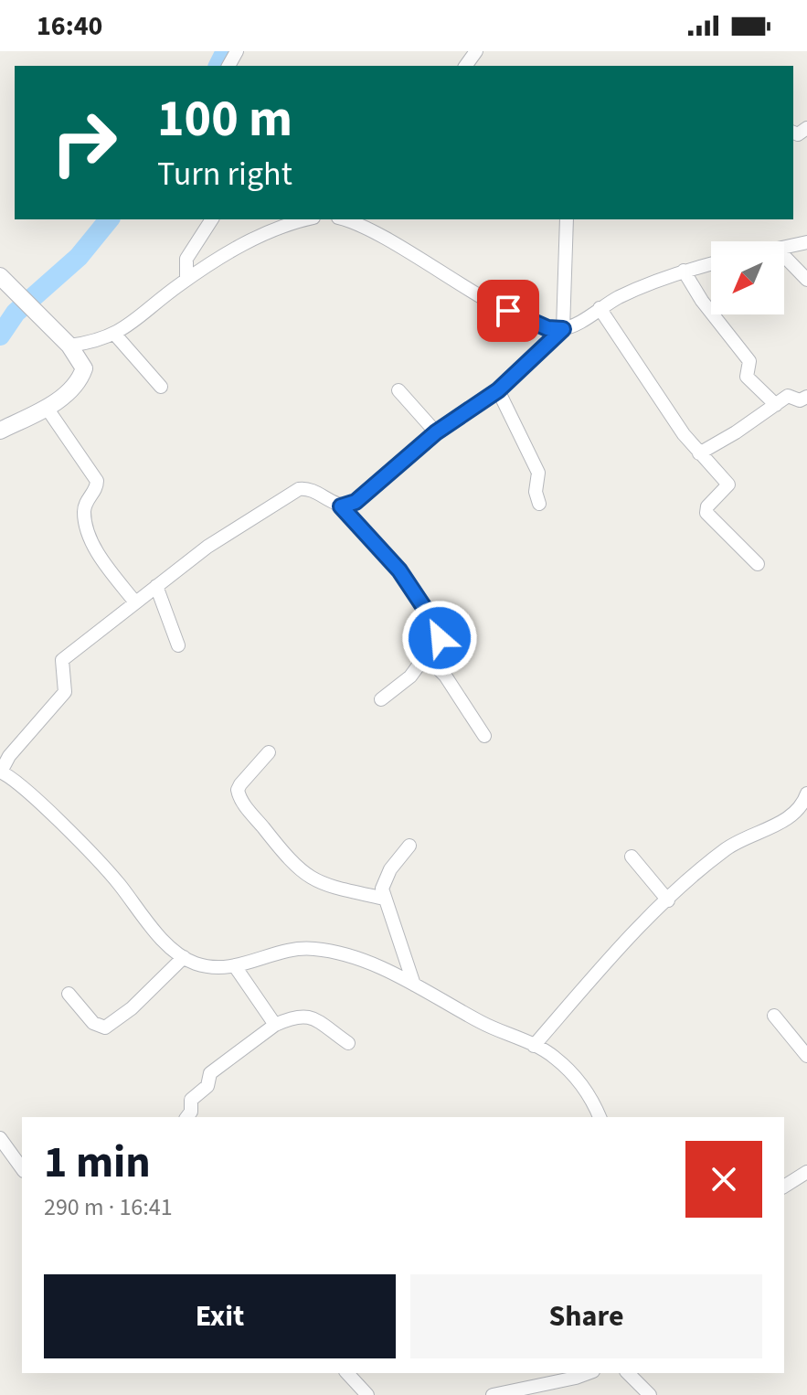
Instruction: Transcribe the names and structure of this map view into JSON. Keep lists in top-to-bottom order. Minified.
{"north":"bottom left","page":{"status":"16:40","turn":["100 m","Turn right"],"heading":["1 min","290 m · 16:41"],"buttons":["Exit","Share"]}}
